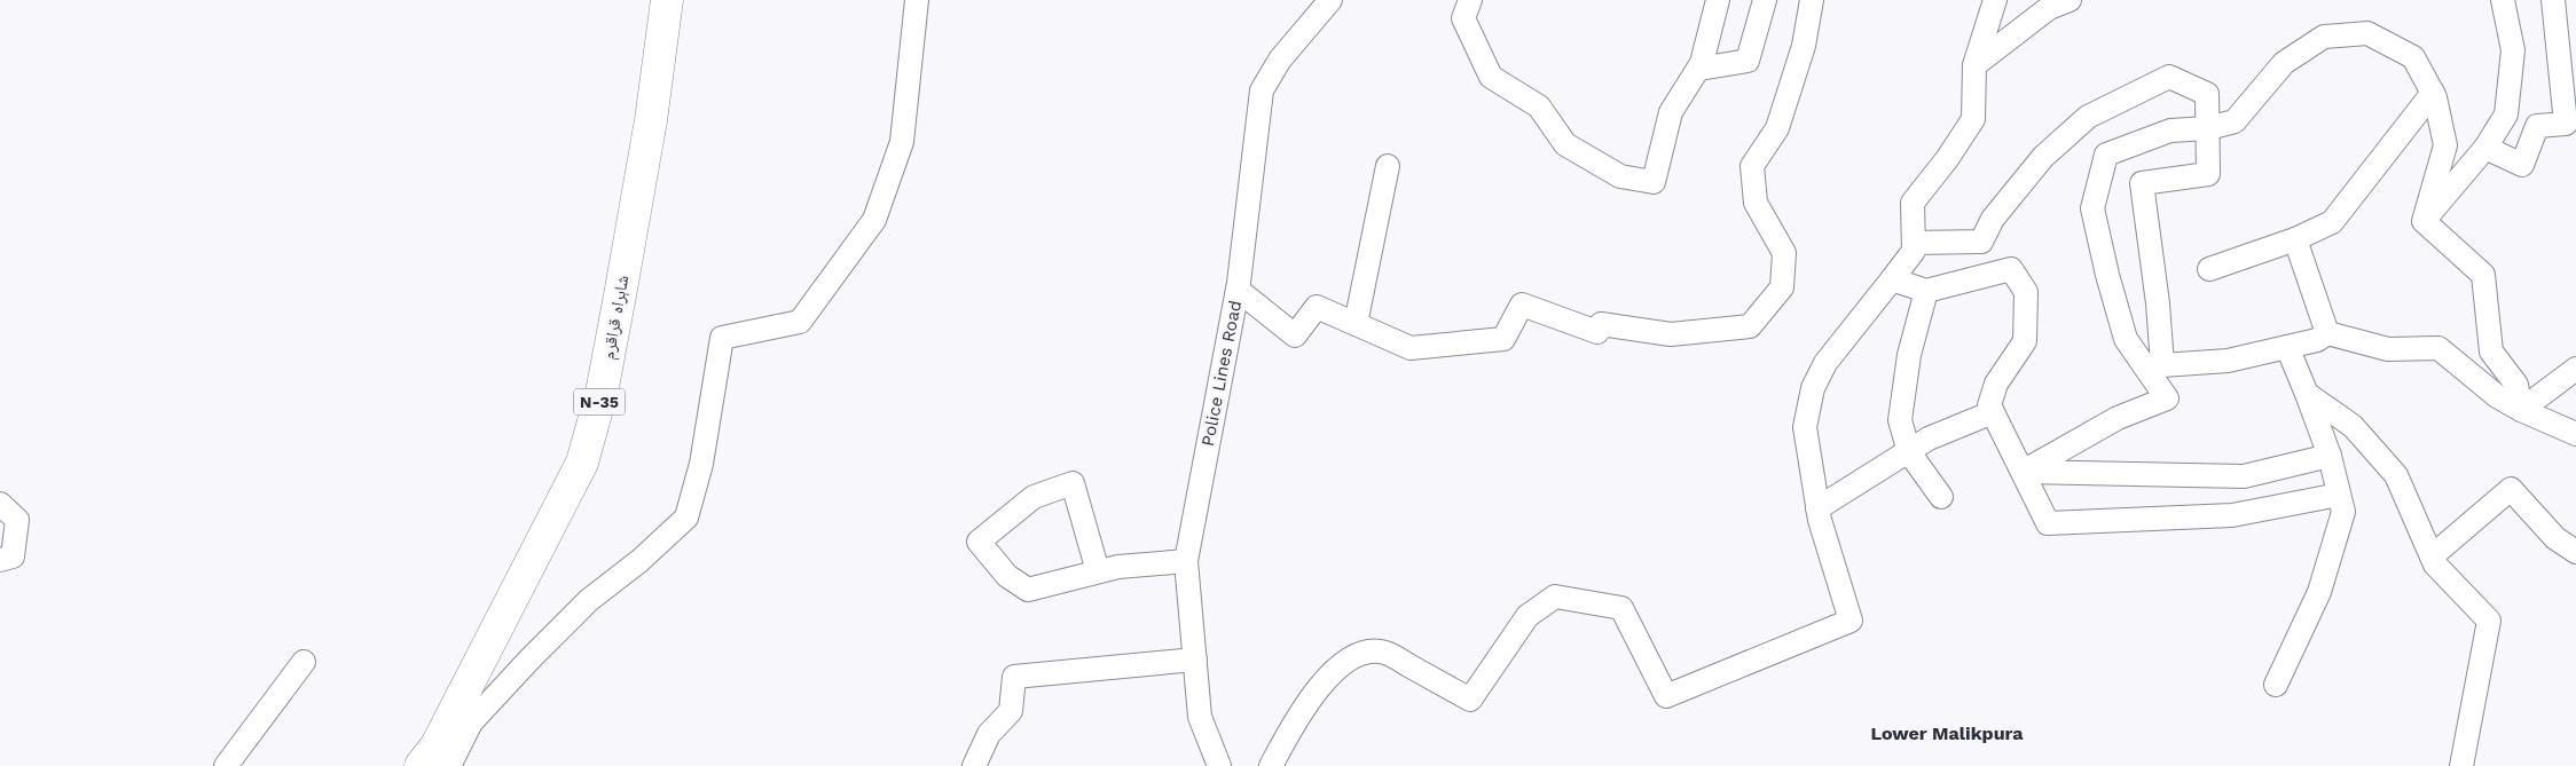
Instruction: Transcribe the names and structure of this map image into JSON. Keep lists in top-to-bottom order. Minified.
{"streets":{"highway":["شاہراہ قراقرم","N-35"],"street":["Police Lines Road"]},"districts":["Lower Malikpura"]}
